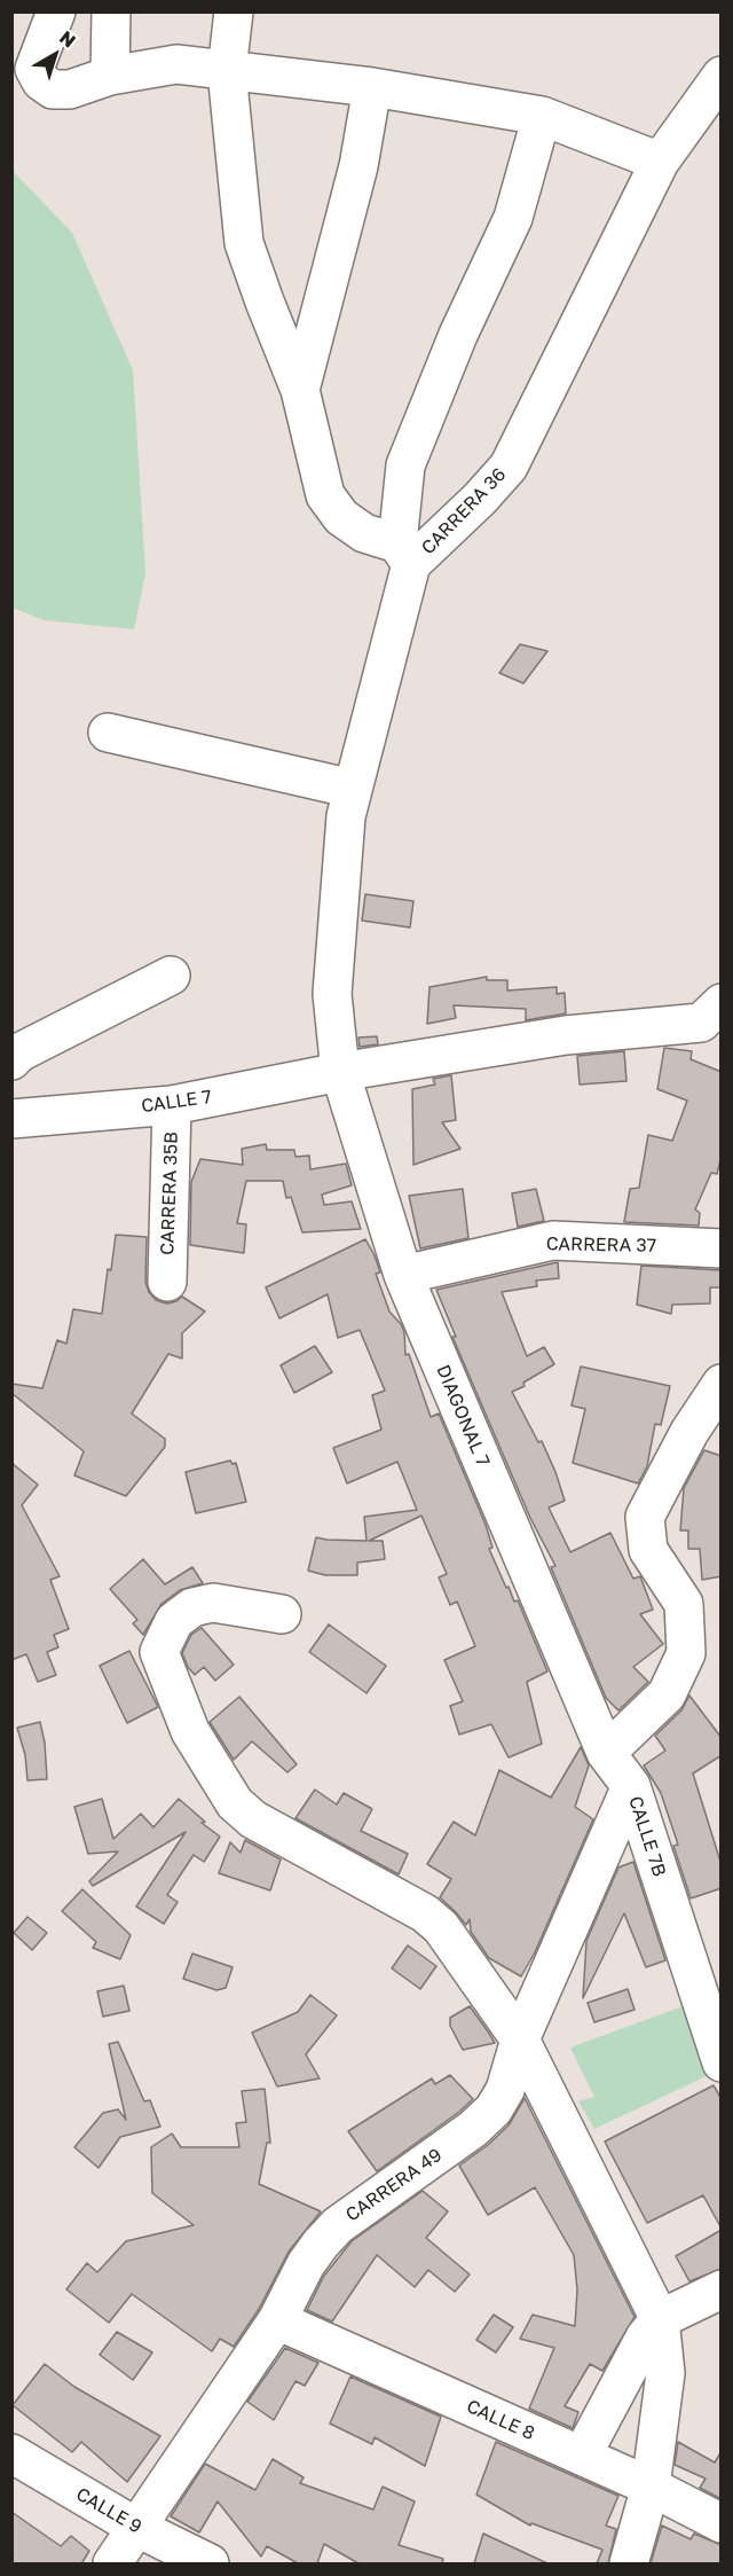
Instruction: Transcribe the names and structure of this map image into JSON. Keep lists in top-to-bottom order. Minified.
{"streets":{"street":["CARRERA 36","CALLE 7","CARRERA 35B","CARRERA 37","DIAGONAL 7","CALLE 7B","CARRERA 49","CALLE 8","CALLE 9"]},"crossings":[["CARRERA 36","CALLE 7"],["CARRERA 36","DIAGONAL 7"],["CALLE 7","CARRERA 35B"],["CALLE 7","DIAGONAL 7"],["CARRERA 37","DIAGONAL 7"],["DIAGONAL 7","CALLE 7B"],["CALLE 7B","CARRERA 49"],["CARRERA 49","CALLE 8"],["CARRERA 49","CALLE 9"]],"north":"top right"}
